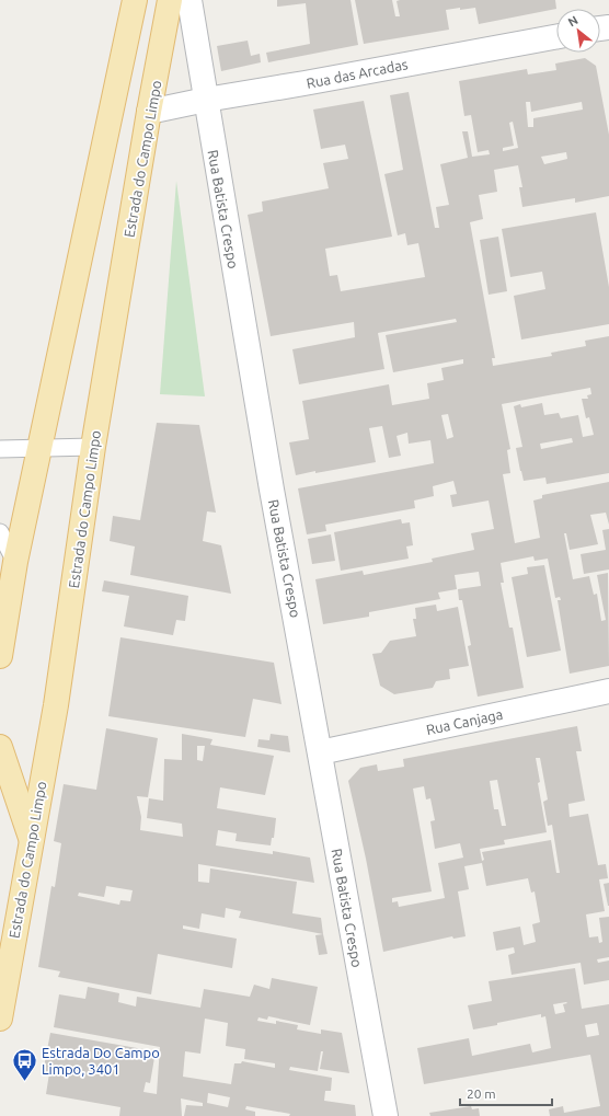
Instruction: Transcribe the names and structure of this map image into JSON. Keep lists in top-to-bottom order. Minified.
{"streets":{"main road":["Estrada do Campo Limpo"],"street":["Rua das Arcadas","Rua Batista Crespo","Rua Canjaga"]},"crossings":[["Rua das Arcadas","Estrada do Campo Limpo"],["Rua das Arcadas","Rua Batista Crespo"],["Rua Batista Crespo","Rua Canjaga"]],"places":{"bus stop":["Estrada Do Campo Limpo, 3401"]},"scale_bar":"20 m","north":"top left"}
